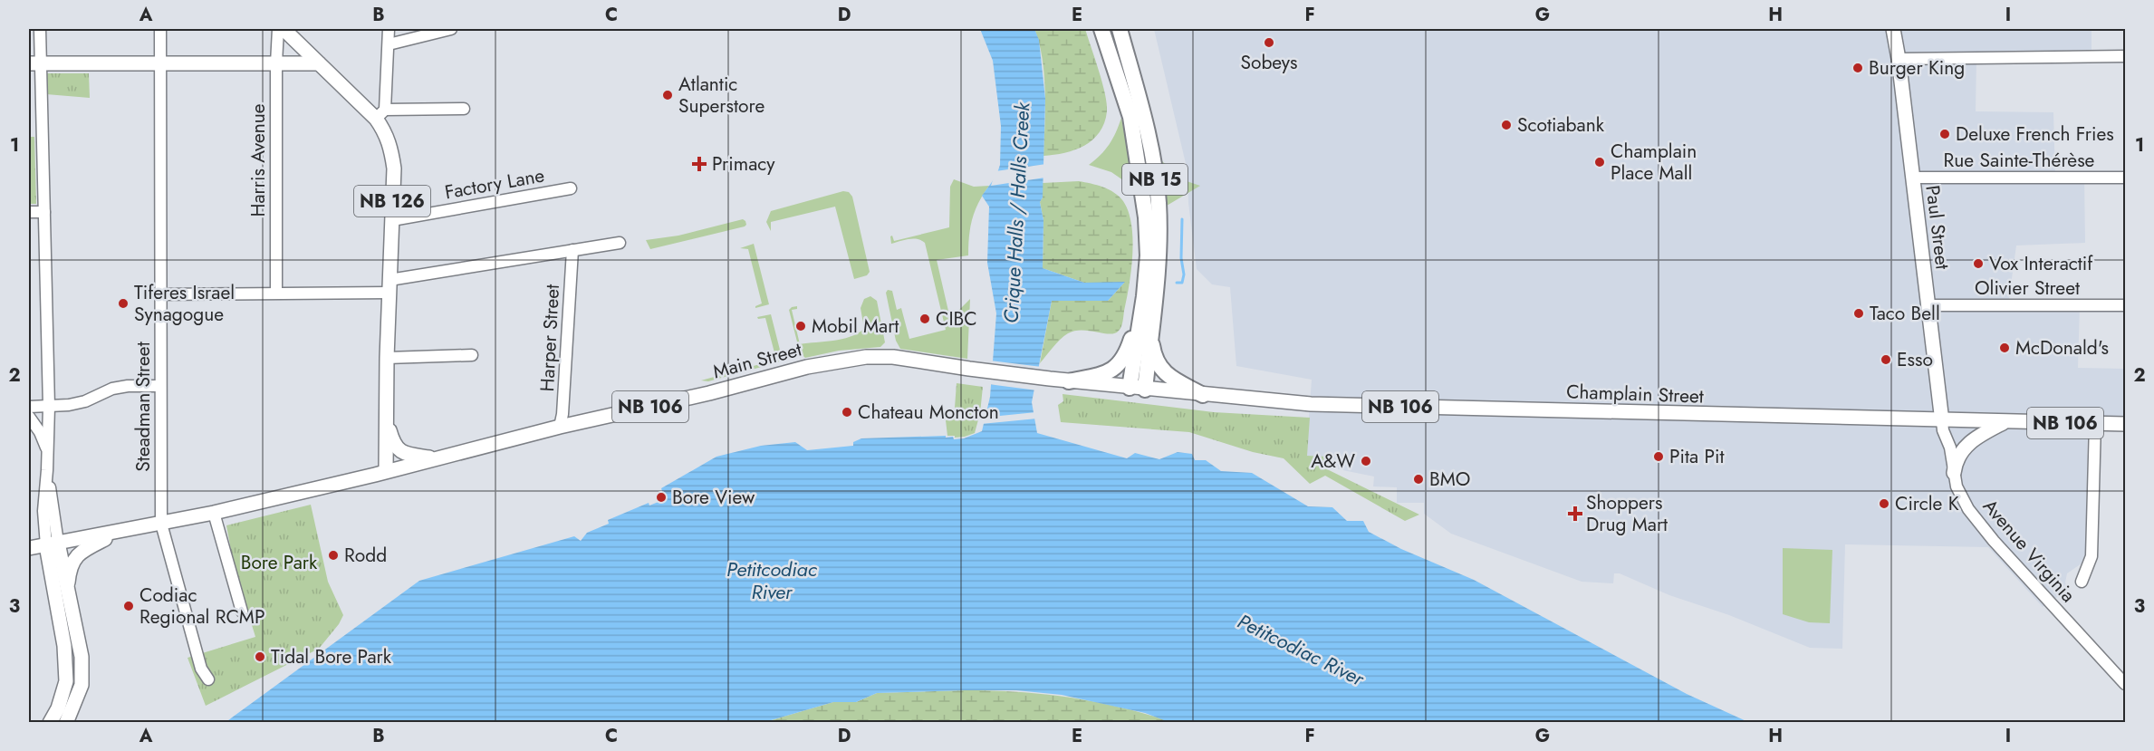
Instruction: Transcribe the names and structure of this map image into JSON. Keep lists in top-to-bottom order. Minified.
{"streets":{"highway":["NB 15"],"main road":["NB 126","Paul Street","Main Street","Champlain Street","NB 106"],"street":["Harris Avenue","Rue Sainte-Thérèse","Factory Lane","Olivier Street","Harper Street","Steadman Street","Avenue Virginia"]},"crossings":[["Rue Sainte-Thérèse","Paul Street"],["NB 15","Main Street"],["NB 15","Champlain Street"],["Factory Lane","NB 126"],["NB 126","Main Street"],["NB 126","NB 106"],["Paul Street","Olivier Street"],["Paul Street","Champlain Street"],["Paul Street","Avenue Virginia"],["Harper Street","Main Street"],["Main Street","Champlain Street"],["Main Street","NB 106"],["Champlain Street","Avenue Virginia"],["Steadman Street","NB 106"]],"water":["Crique Halls / Halls Creek","Petitcodiac River"],"parks":["Bore Park"],"places":{"other":["Sobeys","Burger King","Atlantic Superstore","Scotiabank","Deluxe French Fries","Champlain Place Mall","Vox Interactif","Tiferes Israel Synagogue","Taco Bell","CIBC","Mobil Mart","McDonald's","Esso","Chateau Moncton","Pita Pit","A&W","BMO","Bore View","Circle K","Rodd","Codiac Regional RCMP","Tidal Bore Park"],"health":["Primacy","Shoppers Drug Mart"]},"grid":{"columns":["A","B","C","D","E","F","G","H","I"],"rows":["1","2","3"]}}
